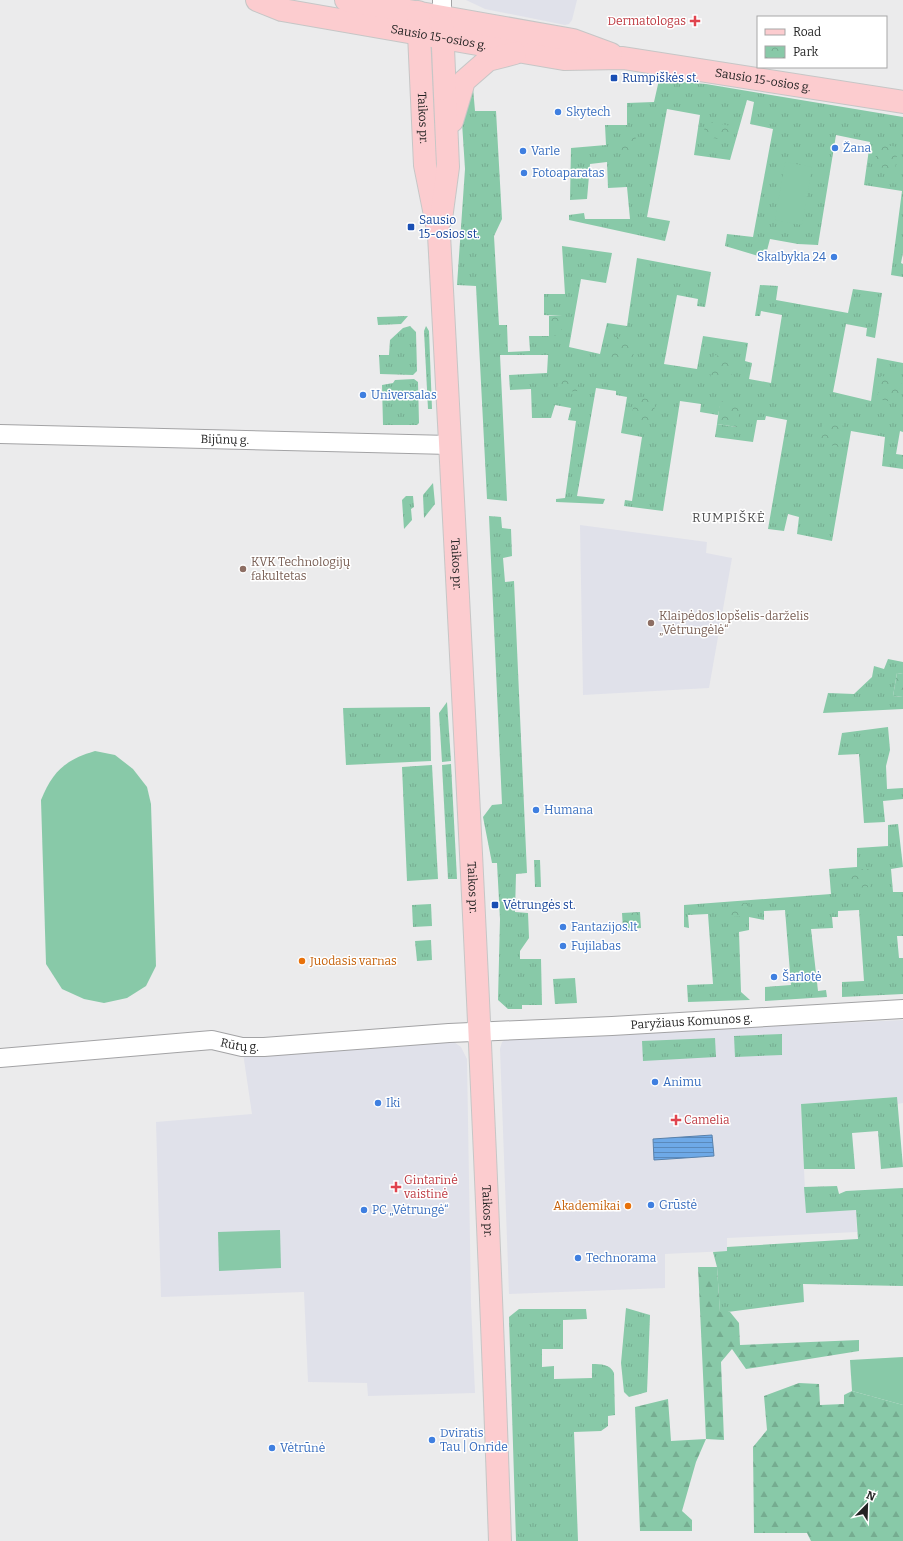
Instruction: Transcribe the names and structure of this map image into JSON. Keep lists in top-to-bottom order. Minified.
{"streets":{"main road":["Sausio 15-osios g.","Taikos pr."],"street":["Bijūnų g.","Paryžiaus Komunos g.","Rūtų g."]},"crossings":[["Sausio 15-osios g.","Taikos pr."],["Taikos pr.","Bijūnų g."],["Taikos pr.","Paryžiaus Komunos g."],["Taikos pr.","Rūtų g."],["Paryžiaus Komunos g.","Rūtų g."]],"districts":["RUMPIŠKĖ"],"places":{"health":["Dermatologas","Camelia","Gintarinė vaistinė"],"transit":["Rumpiškės st.","Sausio 15-osios st.","Vėtrungės st."],"other":["Skytech","Žana","Varle","Fotoaparatas","Skalbykla 24","Universalas","KVK Technologijų fakultetas","Klaipėdos lopšelis-darželis „Vėtrungėlė“","Humana","Fantazijos.lt","Fujilabas","Juodasis varnas","Šarlotė","Animu","Iki","Grūstė","Akademikai","PC „Vėtrungė“","Technorama","Dviratis Tau | Onride","Vėtrūnė"]},"legend":["Road","Park"],"north":"top right"}
